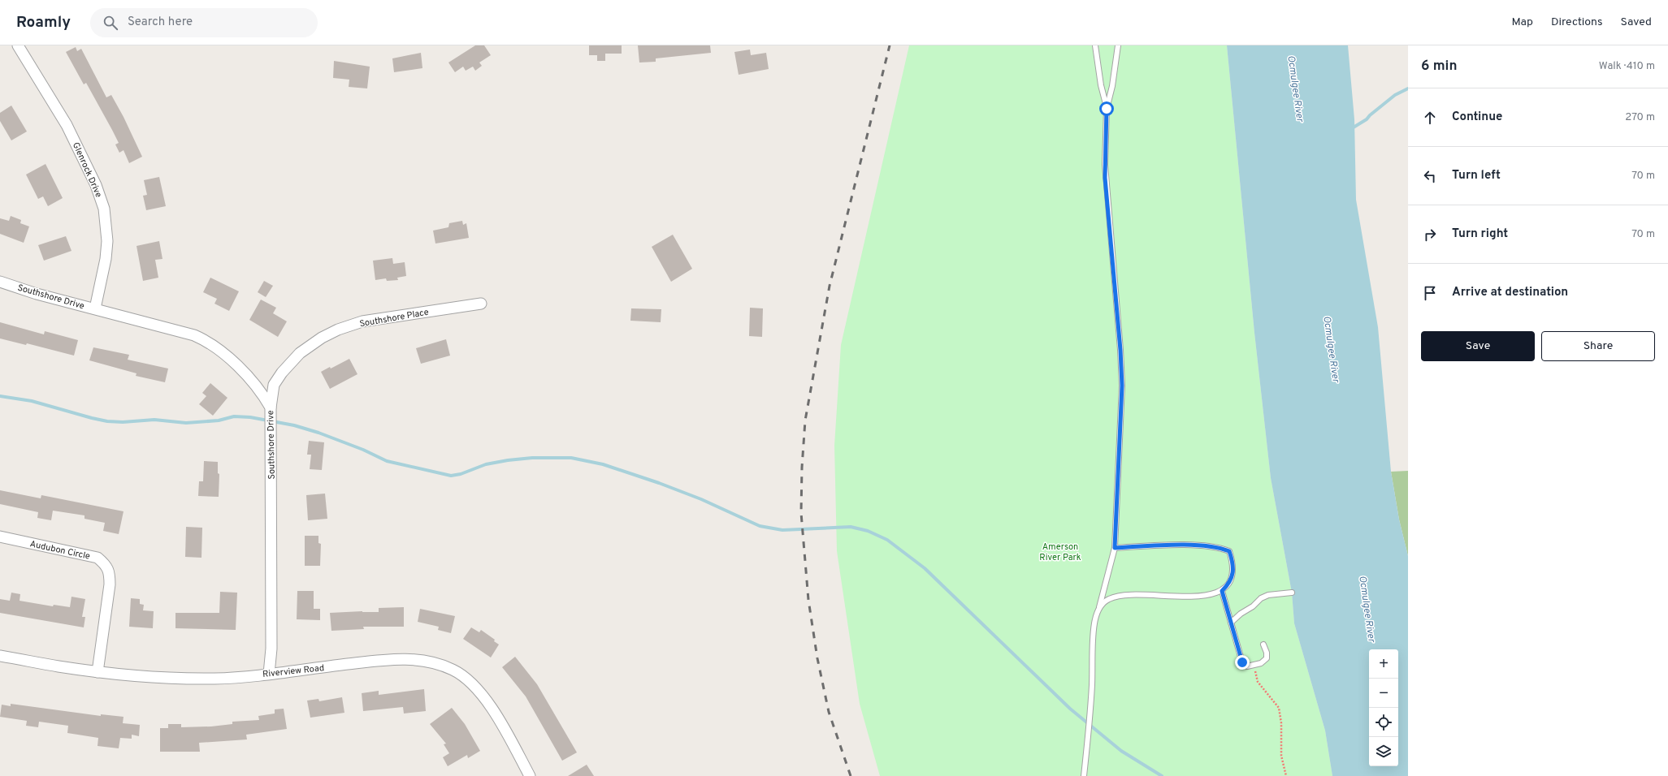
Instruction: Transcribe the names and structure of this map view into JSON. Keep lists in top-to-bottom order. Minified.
{"streets":{"street":["Glenrock Drive","Southshore Drive","Southshore Place","Audubon Circle","Riverview Road"]},"crossings":[["Glenrock Drive","Southshore Drive"],["Southshore Drive","Southshore Place"],["Southshore Drive","Riverview Road"],["Audubon Circle","Riverview Road"]],"water":["Ocmulgee River"],"parks":["Amerson River Park"],"page":{"header":"Roamly","search":"Search here","nav":["Map","Directions","Saved"],"heading":["6 min","Walk · 410 m"],"list":[["Continue","270 m"],["Turn left","70 m"],["Turn right","70 m"],"Arrive at destination"],"buttons":["Save","Share"],"map_buttons":["+","−"]}}
